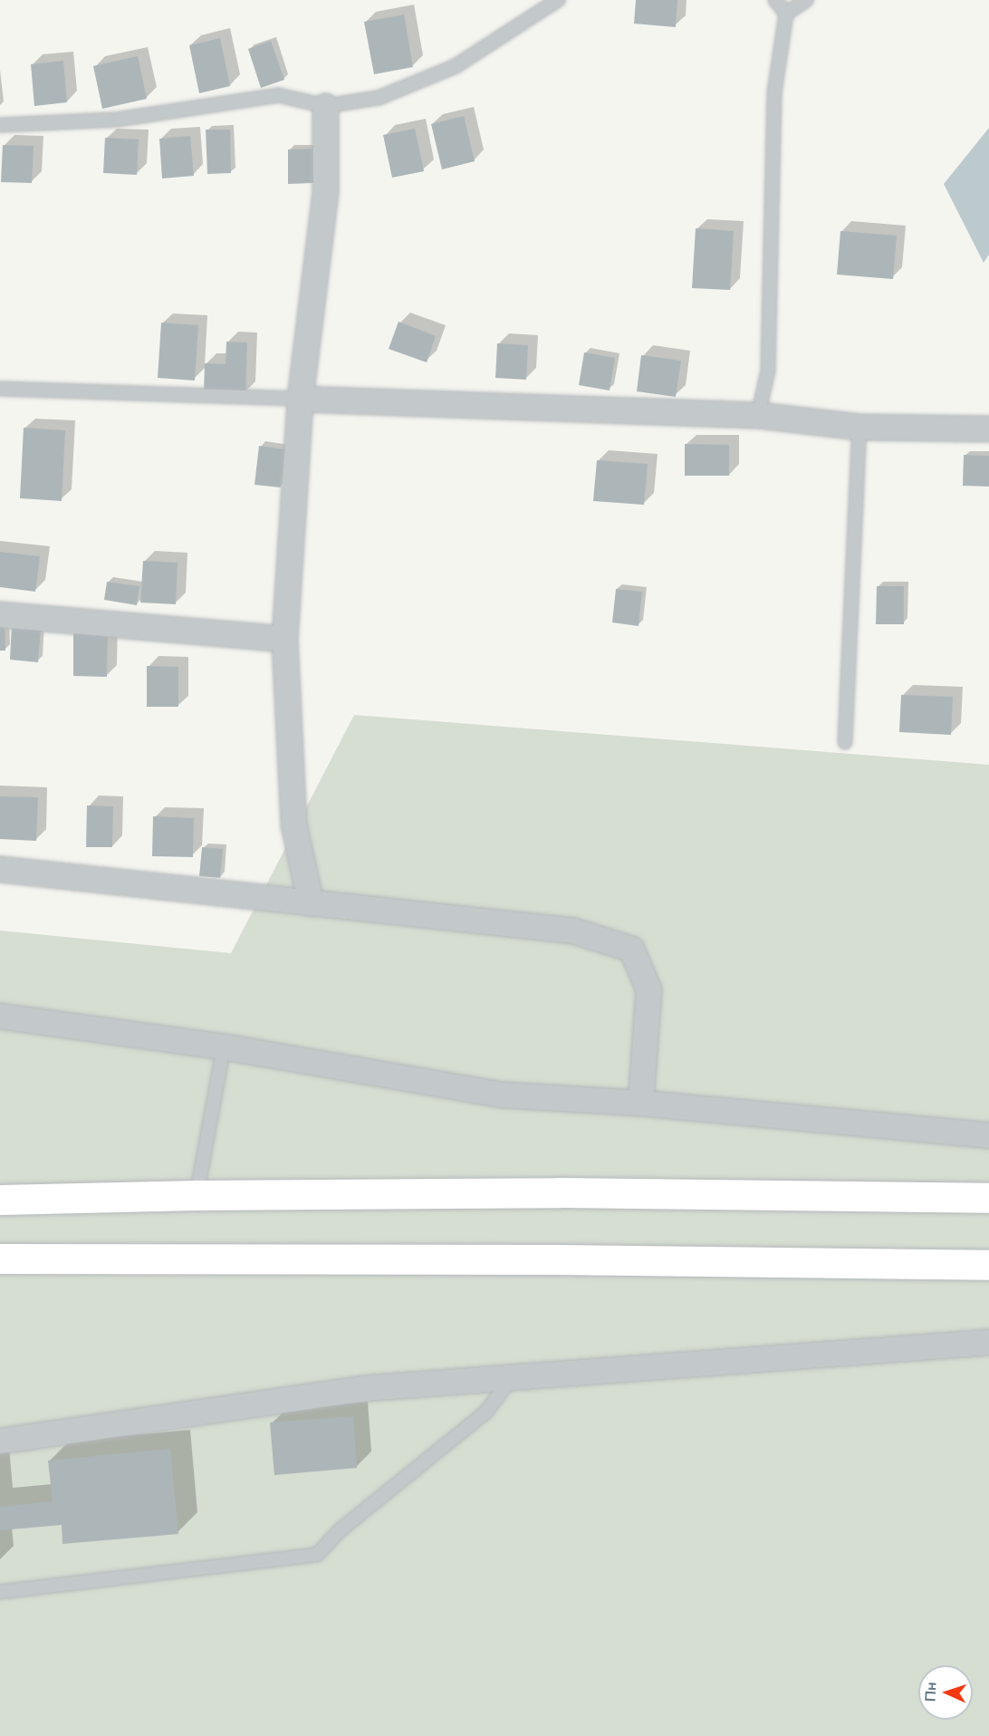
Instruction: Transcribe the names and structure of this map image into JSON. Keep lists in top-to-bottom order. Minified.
{"north":"left"}
